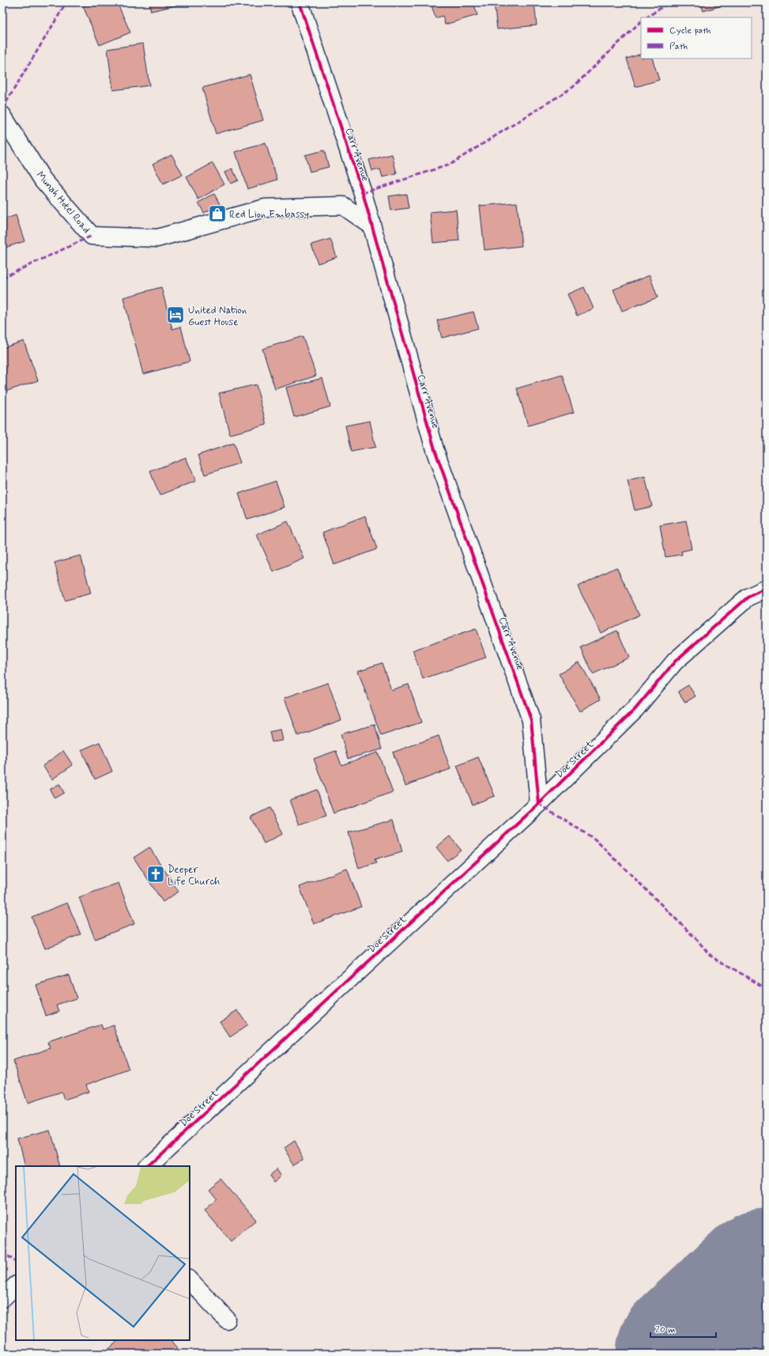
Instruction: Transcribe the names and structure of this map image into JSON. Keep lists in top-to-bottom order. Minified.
{"streets":{"street":["Carr Avenue","Munah Hotel Road","Doe Street"]},"crossings":[["Carr Avenue","Munah Hotel Road"],["Carr Avenue","Doe Street"]],"places":{"shop":["Red Lion Embassy"],"hotel":["United Nation Guest House"],"church":["Deeper Life Church"]},"legend":["Cycle path","Path"],"scale_bar":"20 m"}
